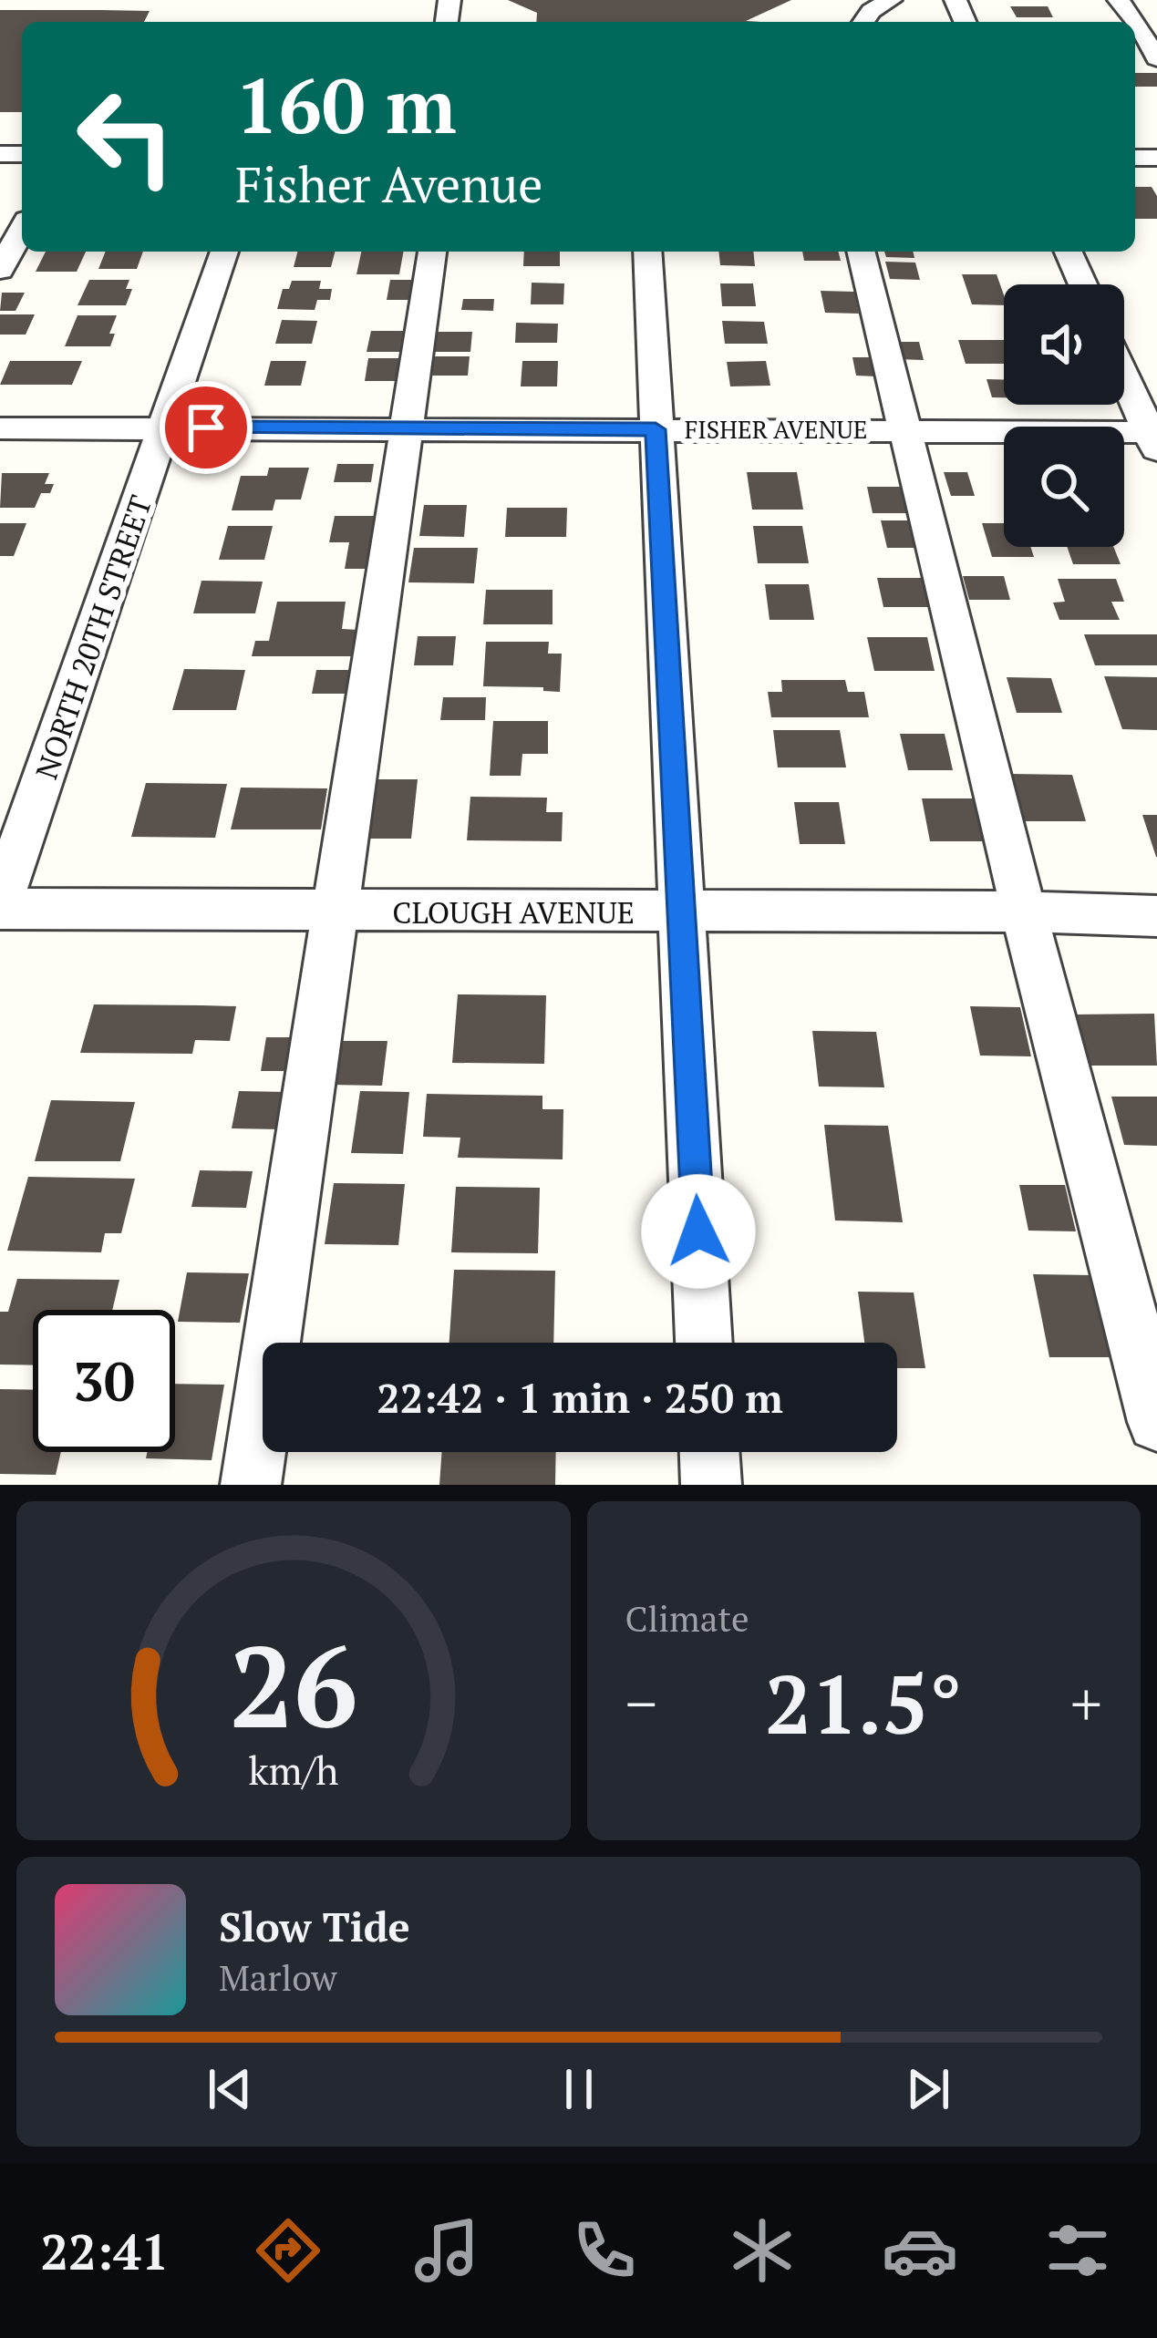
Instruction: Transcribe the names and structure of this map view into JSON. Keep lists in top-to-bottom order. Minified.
{"streets":{"street":["FISHER AVENUE","NORTH 20TH STREET","CLOUGH AVENUE"]},"crossings":[["FISHER AVENUE","NORTH 20TH STREET"],["NORTH 20TH STREET","CLOUGH AVENUE"]],"page":{"turn":["160 m","Fisher Avenue"],"limit":"30","trip":"22:42 · 1 min · 250 m","tile":"Climate","heat":["−","21.5°","+"],"song":["Slow Tide","Marlow"],"tabs":"22:41","gauge":["26","km/h"]}}
